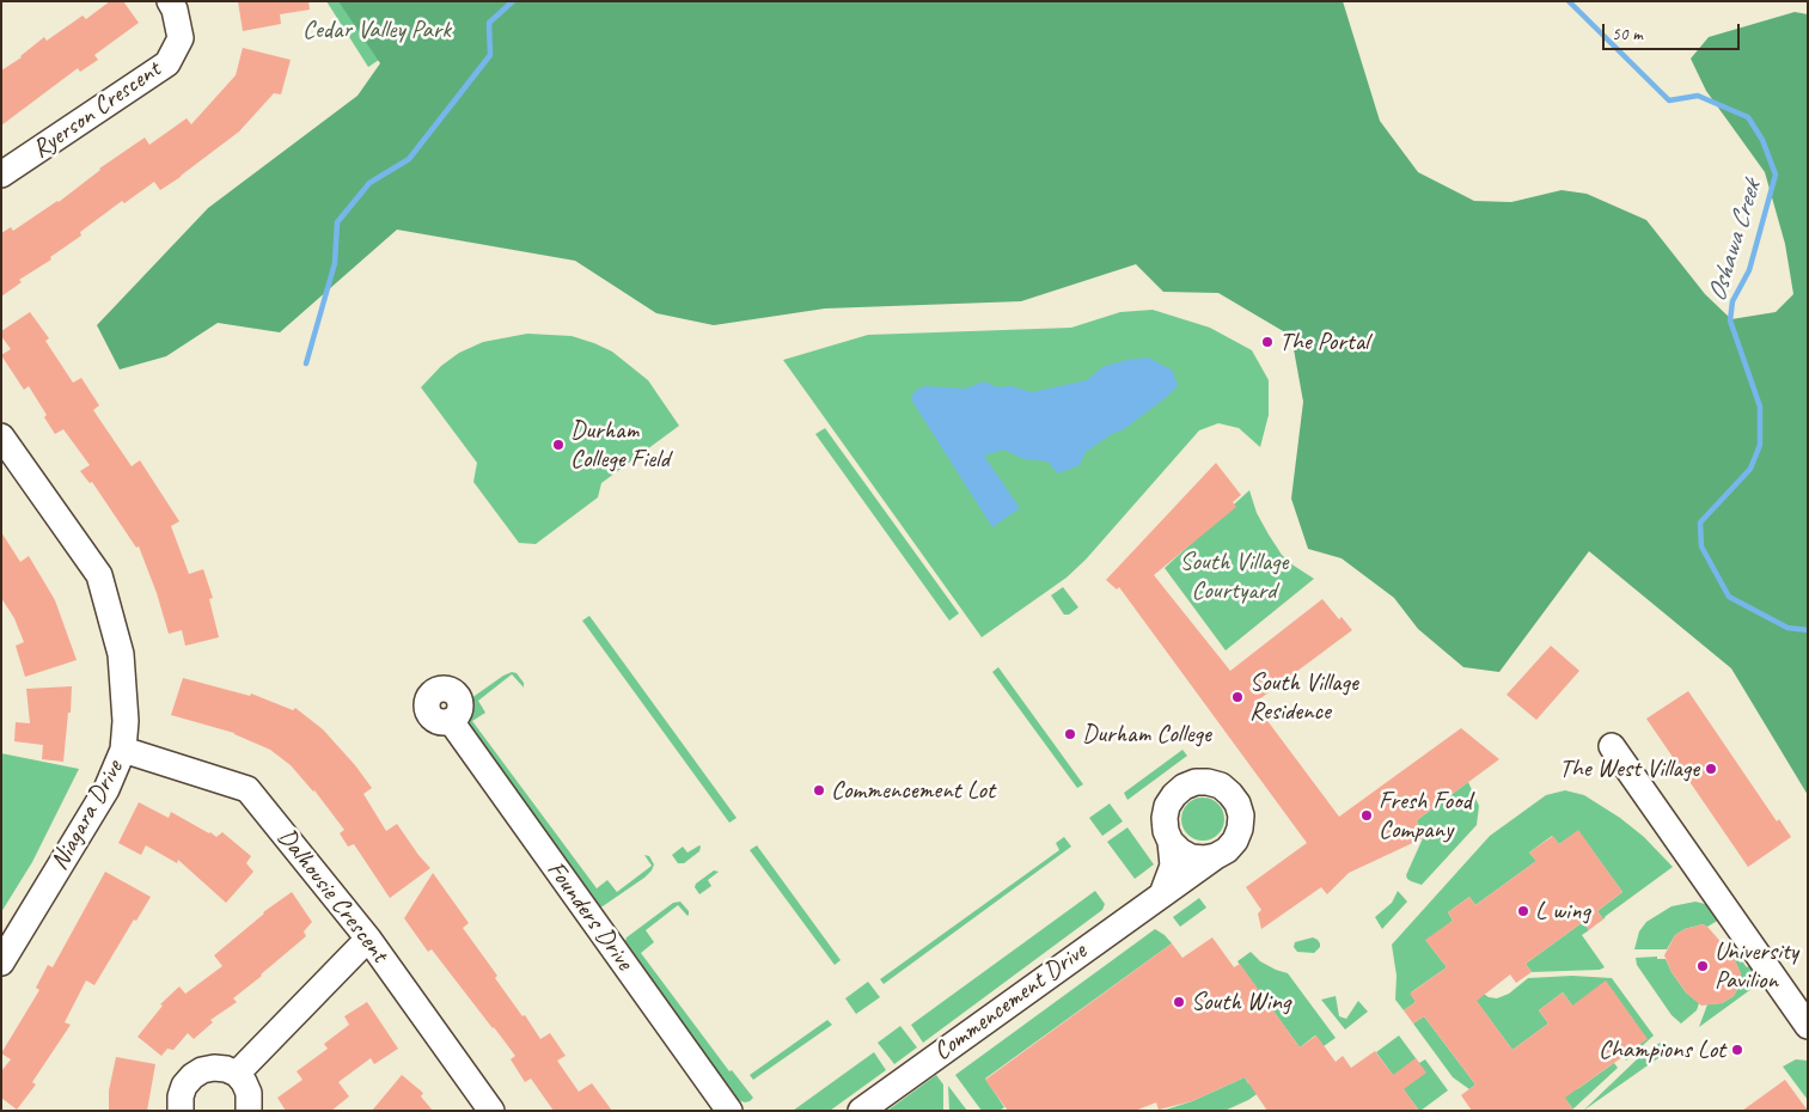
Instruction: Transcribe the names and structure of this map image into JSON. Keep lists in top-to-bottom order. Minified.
{"streets":{"street":["Ryerson Crescent","Niagara Drive","Dalhousie Crescent","Founders Drive","Commencement Drive"]},"crossings":[["Niagara Drive","Dalhousie Crescent"]],"water":["Oshawa Creek"],"parks":["Cedar Valley Park","South Village Courtyard"],"places":["The Portal","Durham College Field","South Village Residence","Durham College","The West Village","Commencement Lot","Fresh Food Company","L wing","University Pavilion","South Wing","Champions Lot"],"scale_bar":"50 m"}
